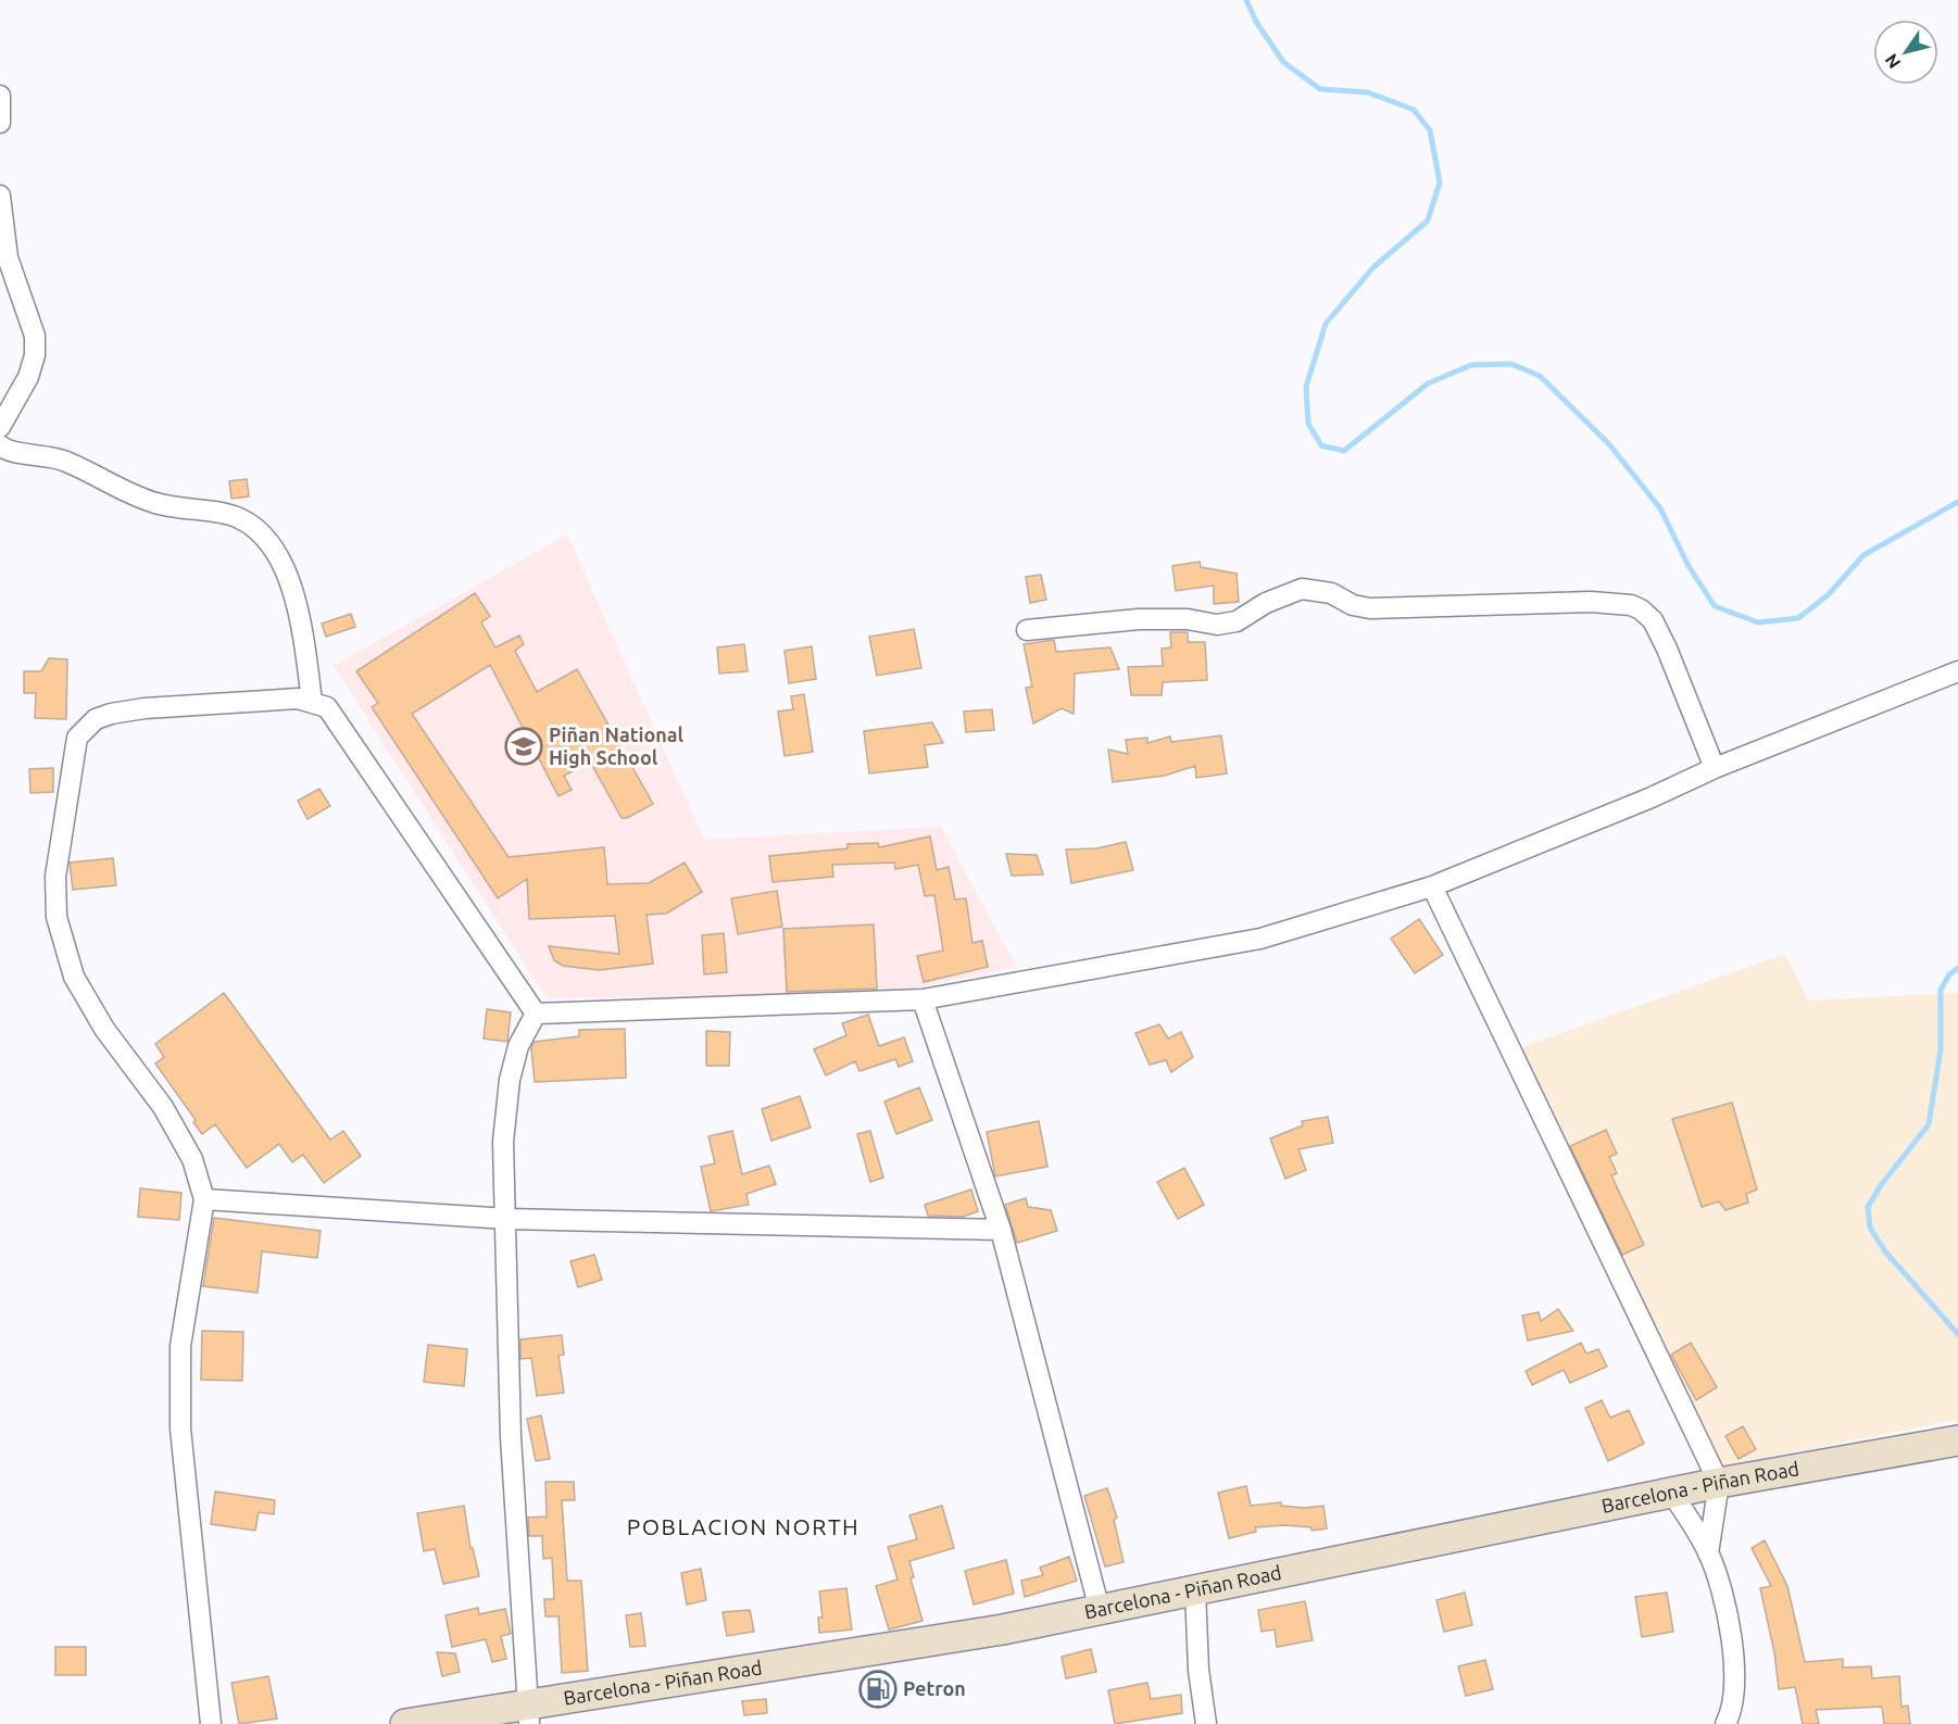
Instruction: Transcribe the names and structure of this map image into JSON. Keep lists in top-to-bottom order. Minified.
{"streets":{"main road":["Barcelona - Piñan Road"]},"districts":["POBLACION NORTH"],"places":{"school or university":["Piñan National High School"],"fuel station":["Petron"]},"north":"bottom left"}
